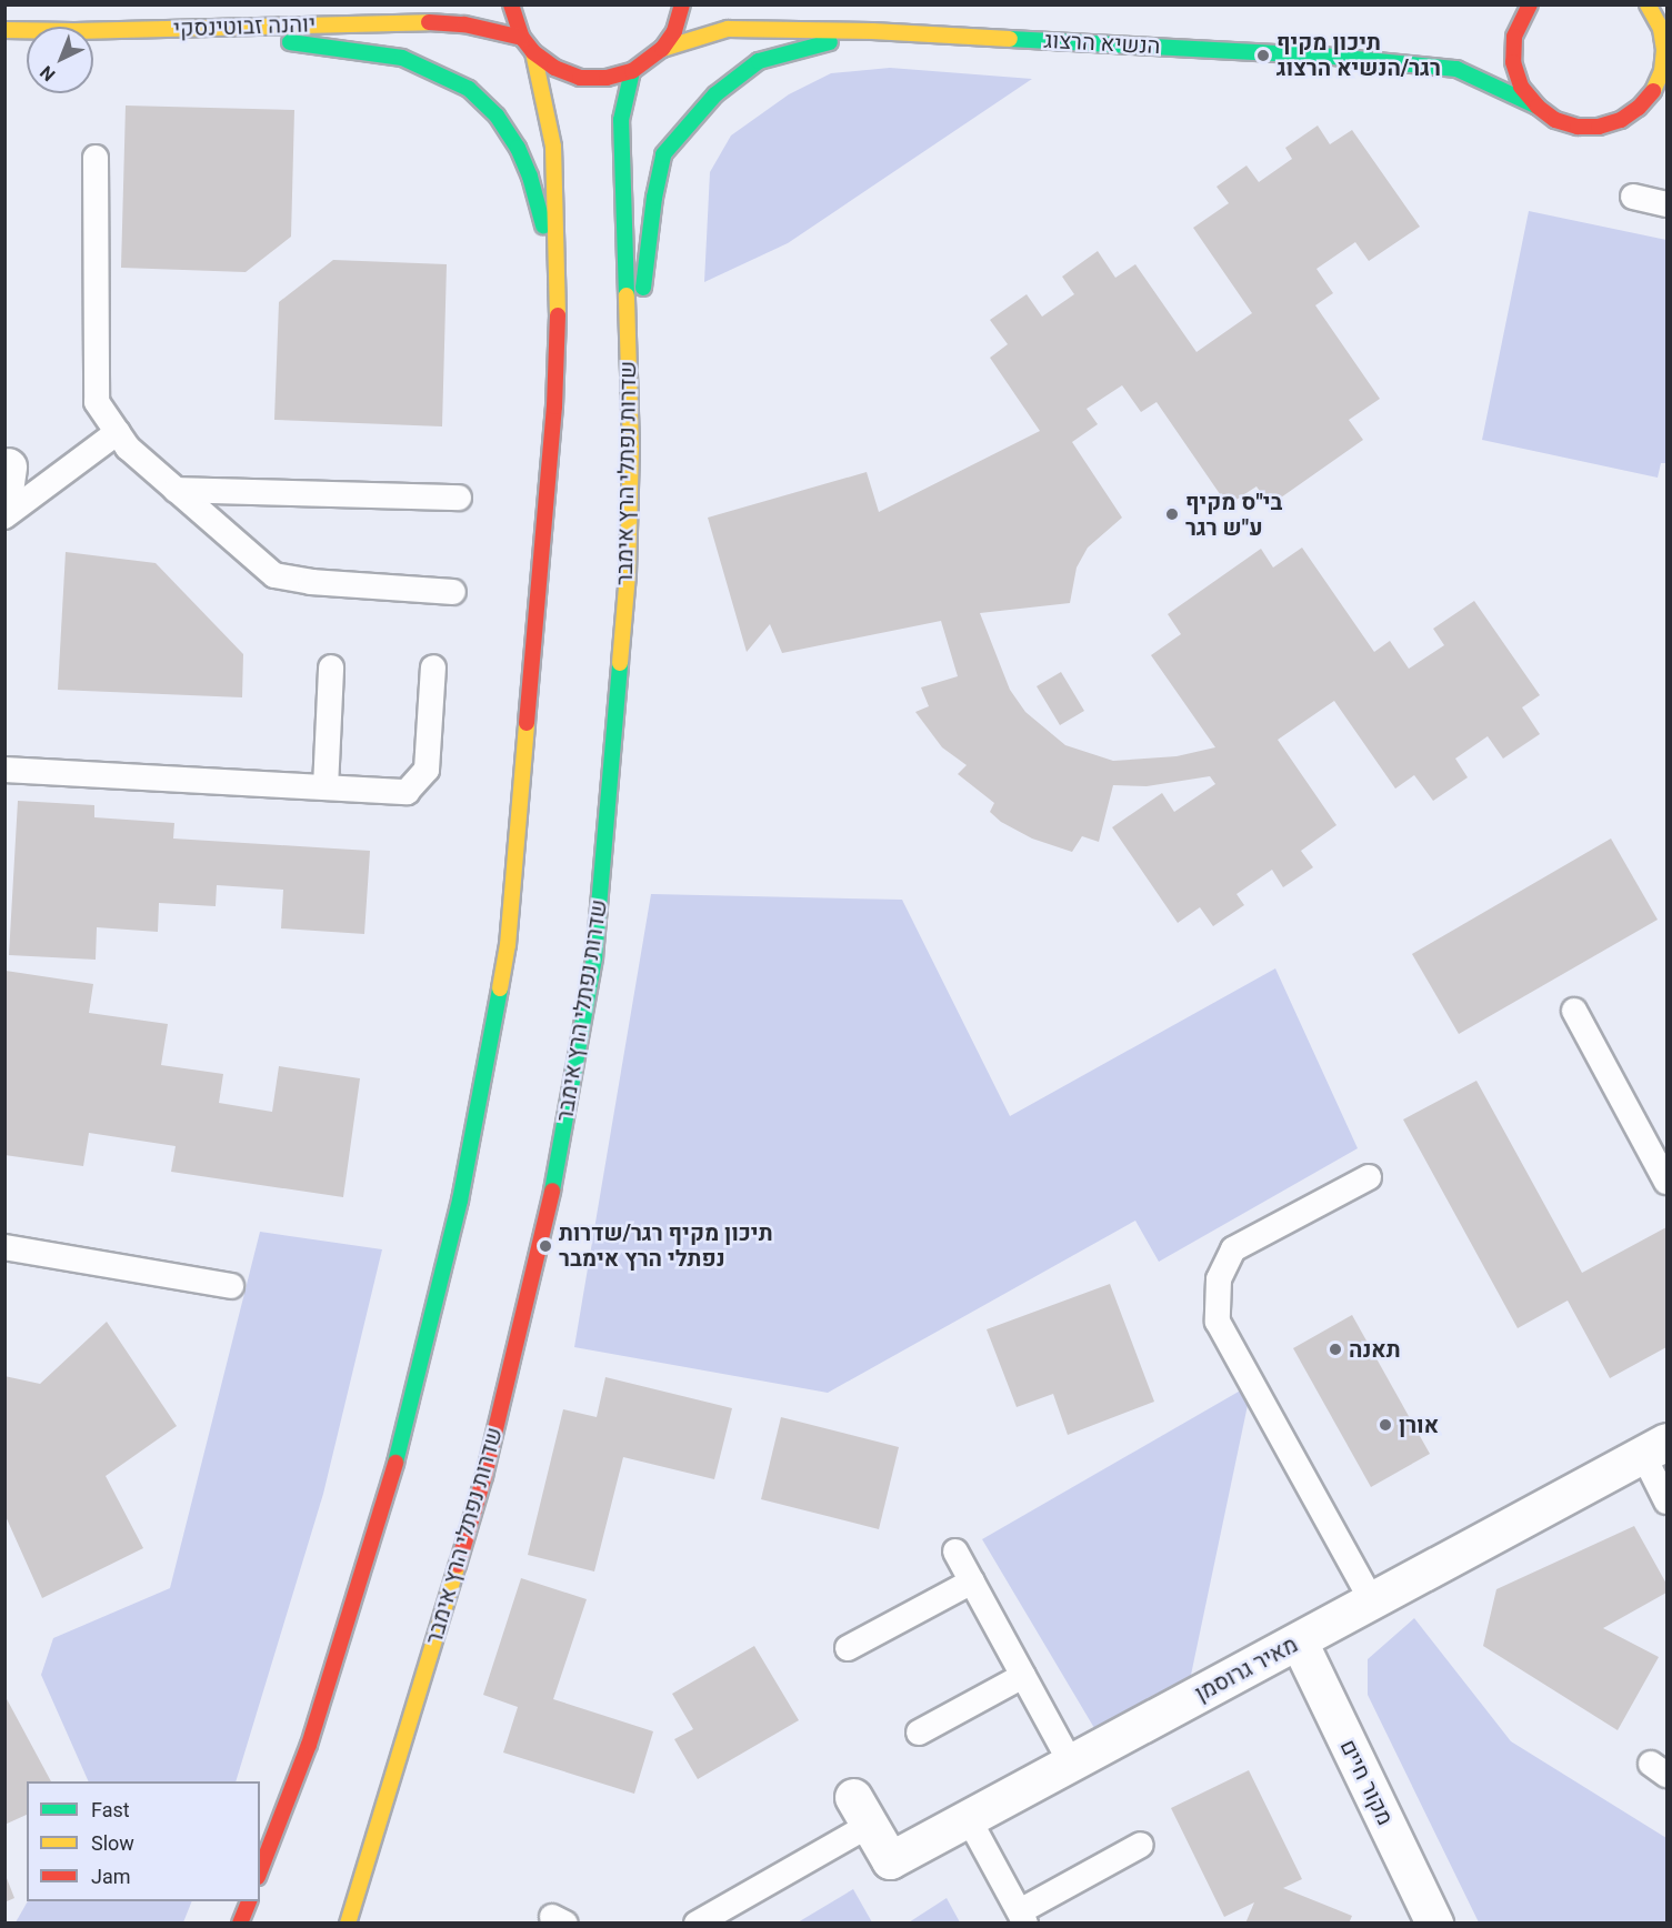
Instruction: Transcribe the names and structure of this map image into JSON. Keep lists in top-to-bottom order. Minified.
{"streets":{"main road":["יוהנה זבוטינסקי","הנשיא הרצוג","שדרות נפתלי הרץ אימבר"],"street":["מאיר גרוסמן","מקור חיים"]},"crossings":[["מאיר גרוסמן","מקור חיים"]],"places":["תיכון מקיף רגר/הנשיא הרצוג","בי\"ס מקיף ע\"ש רגר","תיכון מקיף רגר/שדרות נפתלי הרץ אימבר","תאנה","אורן"],"legend":["Fast","Slow","Jam"],"north":"bottom left"}
